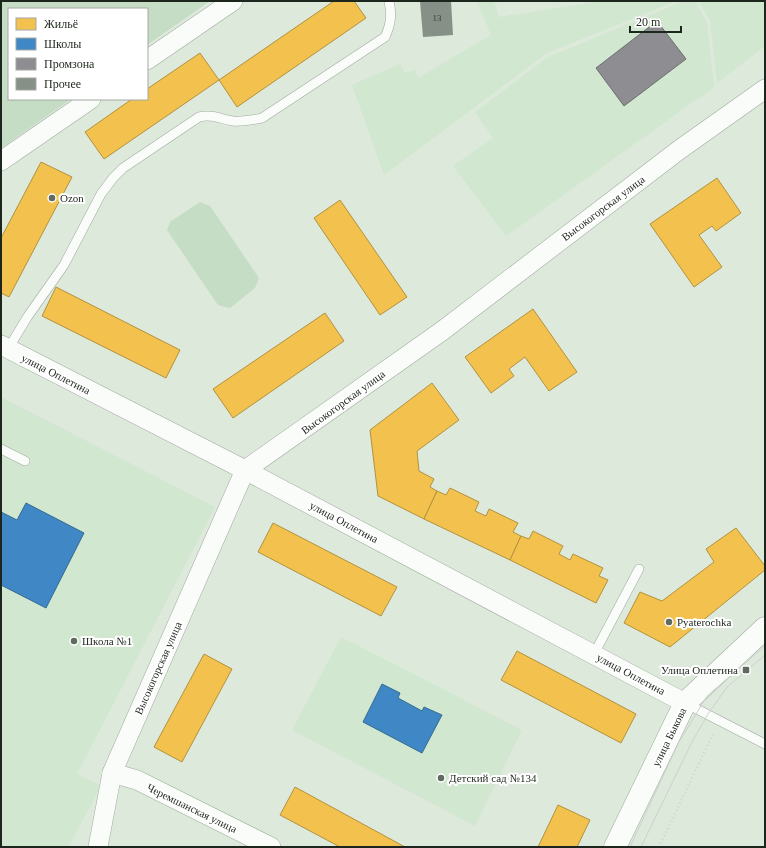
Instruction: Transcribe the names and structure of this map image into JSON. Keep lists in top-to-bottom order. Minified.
{"streets":{"street":["Высокогорская улица","улица Оплетина","улица Быкова","Черемшанская улица"]},"crossings":[["Высокогорская улица","улица Оплетина"],["Высокогорская улица","Черемшанская улица"],["улица Оплетина","улица Быкова"]],"places":{"other":["Ozon","Pyaterochka","Школа №1","Детский сад №134"],"transit":["Улица Оплетина"]},"house_numbers":["13"],"legend":["Жильё","Школы","Промзона","Прочее"],"scale_bar":"20 m"}
